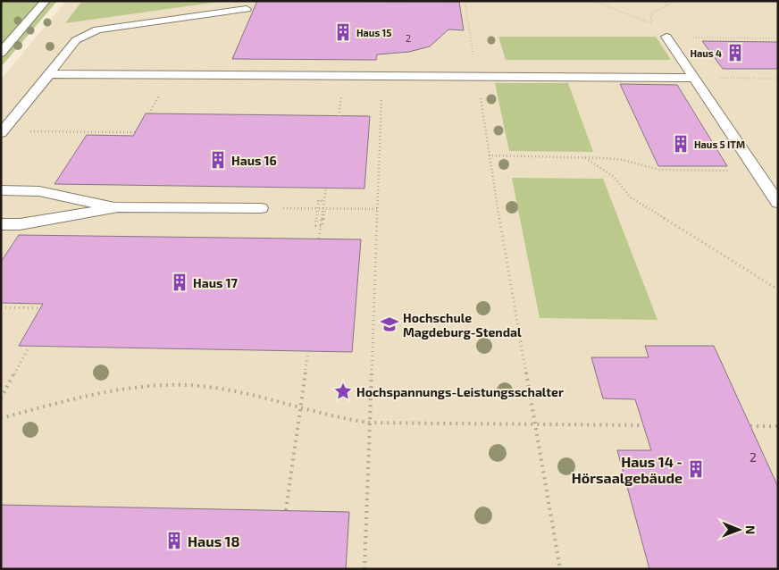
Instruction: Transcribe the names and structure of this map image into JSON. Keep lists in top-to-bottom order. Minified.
{"places":{"building":["Haus 15","Haus 4","Haus 5 ITM","Haus 16","Haus 17","Haus 14 - Hörsaalgebäude","Haus 18"],"school or university":["Hochschule Magdeburg-Stendal"],"place":["Hochspannungs-Leistungsschalter"]},"house_numbers":["2","2"],"north":"right"}
